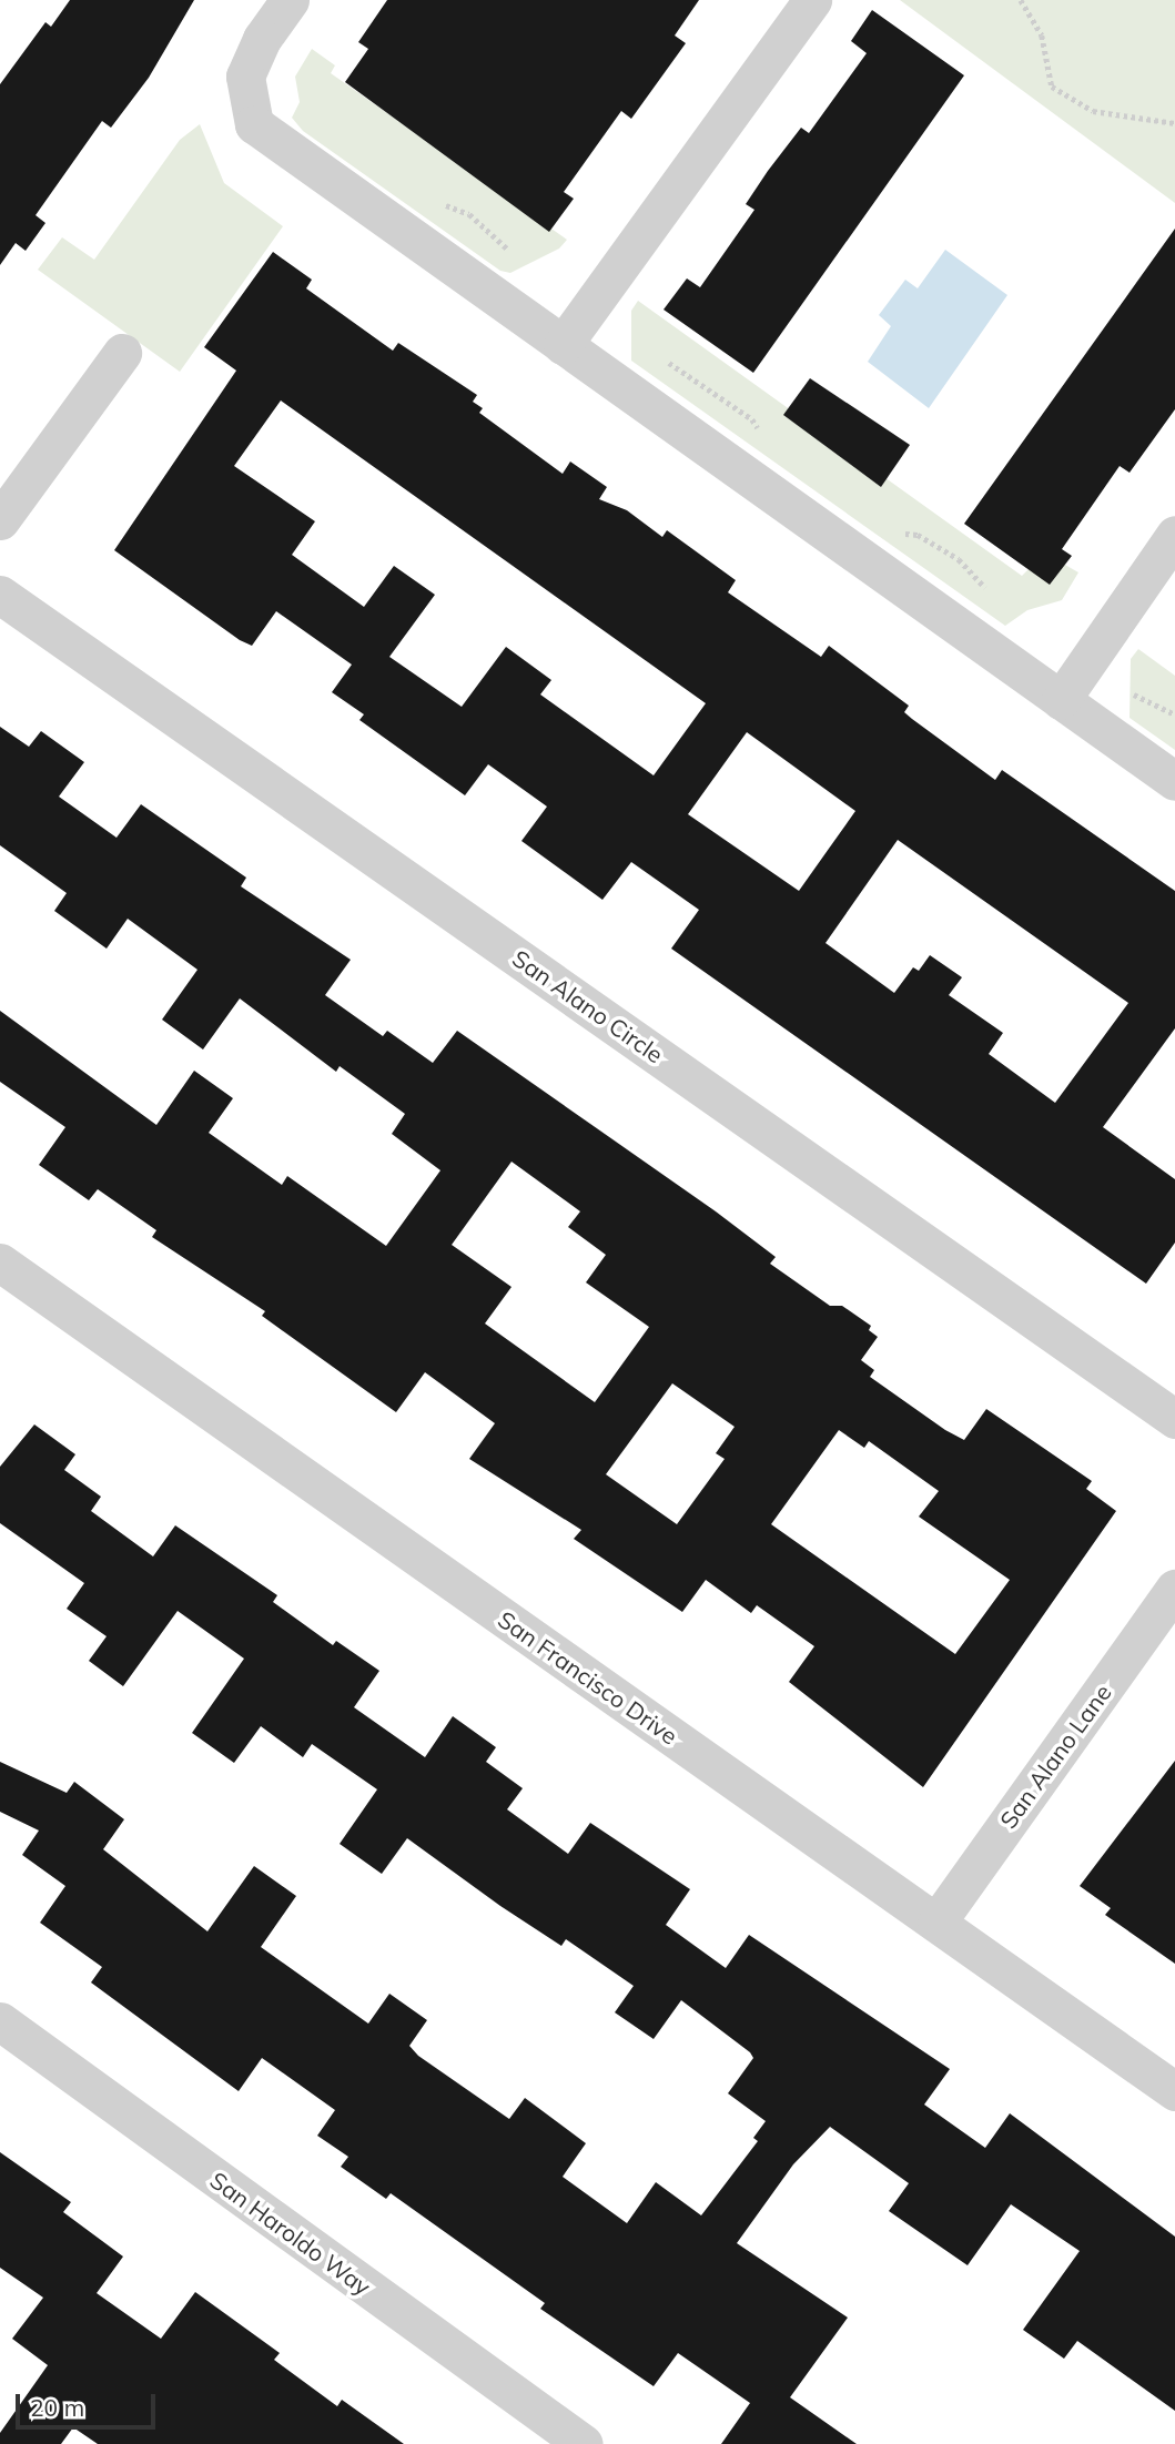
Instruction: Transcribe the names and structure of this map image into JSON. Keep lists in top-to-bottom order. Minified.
{"streets":{"street":["San Alano Circle","San Francisco Drive","San Alano Lane","San Haroldo Way"]},"crossings":[["San Francisco Drive","San Alano Lane"]],"scale_bar":"20 m"}
